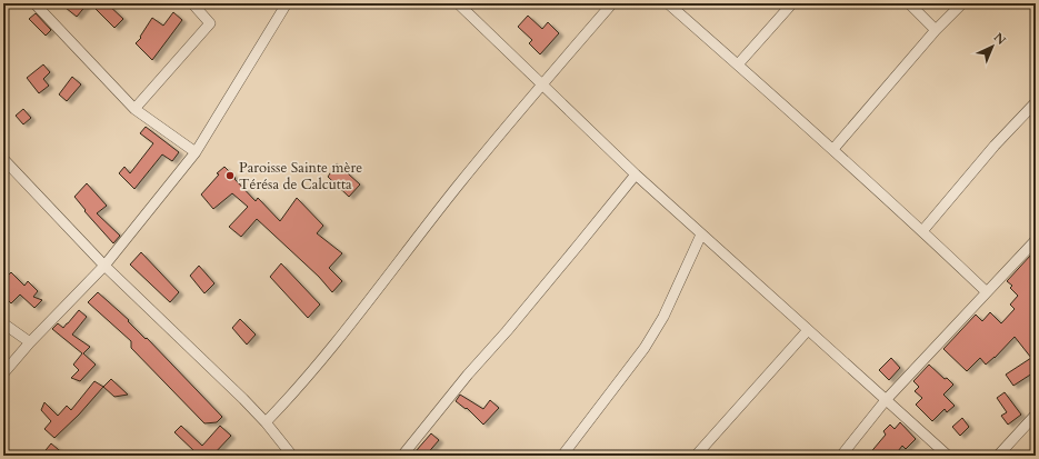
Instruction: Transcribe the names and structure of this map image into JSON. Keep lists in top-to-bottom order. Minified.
{"places":["Paroisse Sainte mère Térésa de Calcutta"],"north":"top right"}
